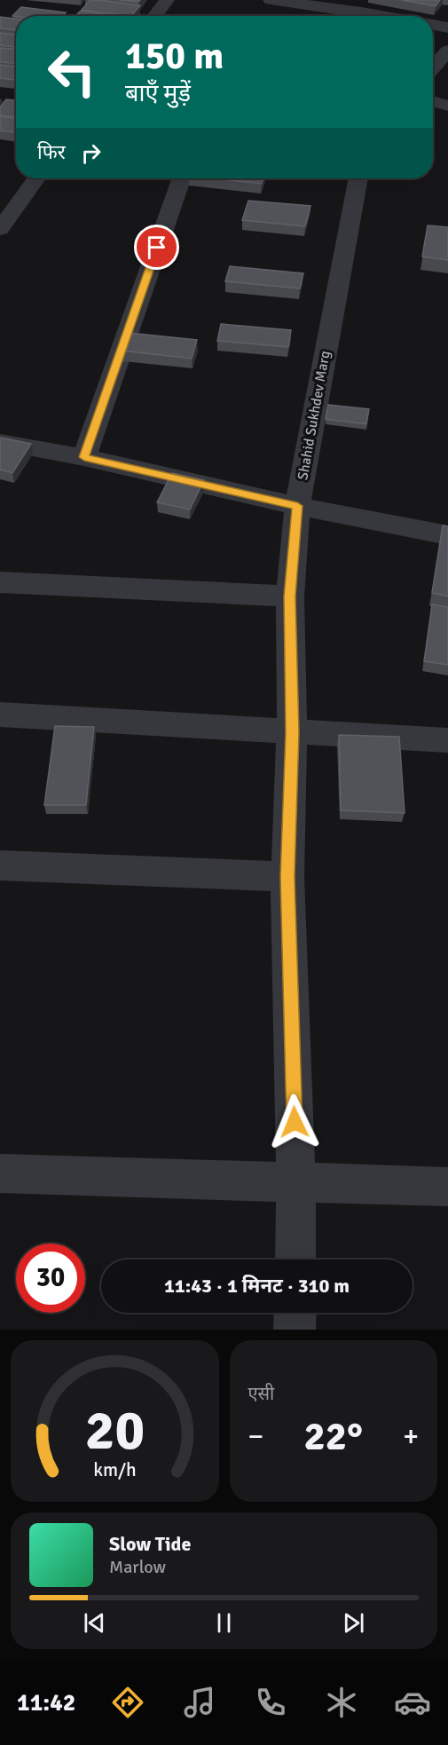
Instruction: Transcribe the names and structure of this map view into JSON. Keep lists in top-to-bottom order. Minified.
{"streets":{"street":["Shahid Sukhdev Marg"]},"page":{"turn":["150 m","बाएँ मुड़ें"],"then":"फिर","limit":"30","trip":"11:43 · 1 मिनट · 310 m","tile":"एसी","heat":["−","22°","+"],"song":["Slow Tide","Marlow"],"tabs":"11:42","gauge":["20","km/h"]}}
